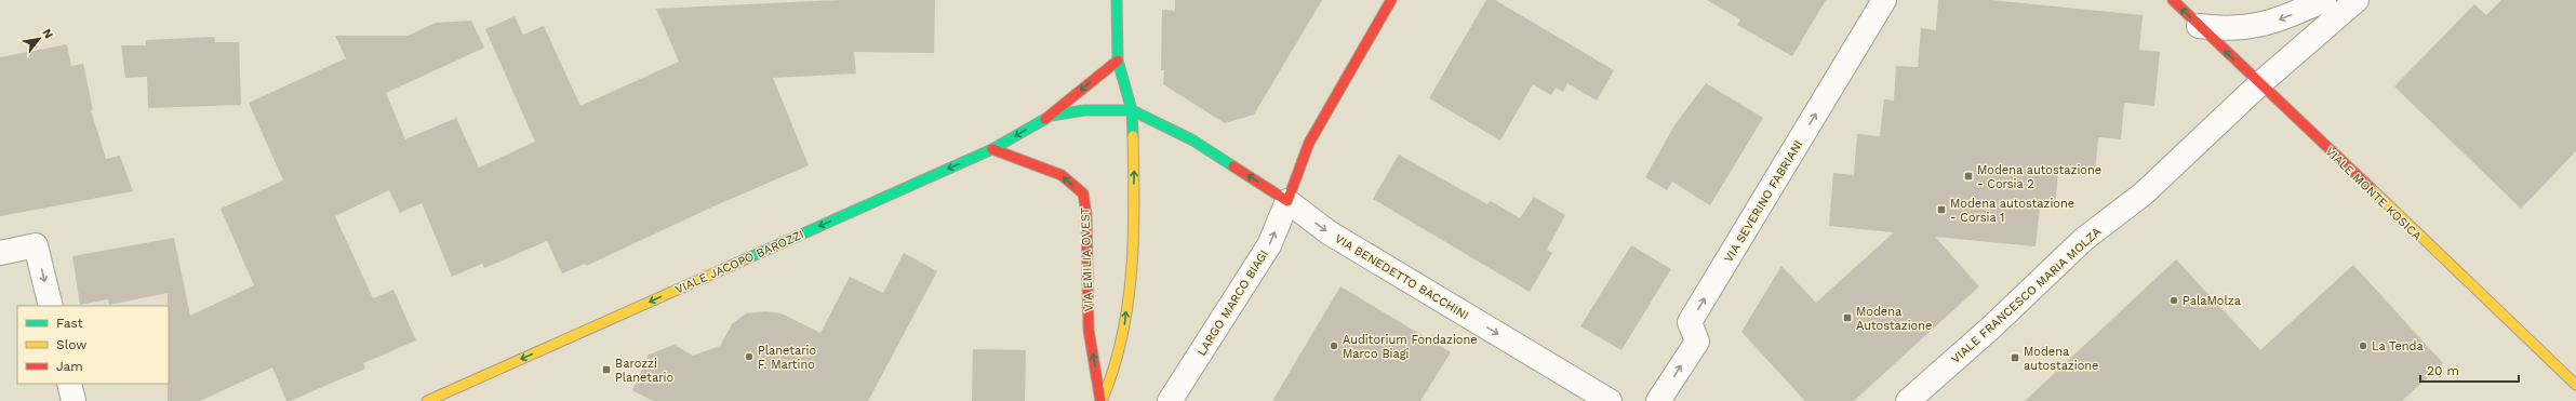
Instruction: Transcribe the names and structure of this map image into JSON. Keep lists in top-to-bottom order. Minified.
{"streets":{"street":["VIALE MONTE KOSICA","VIA SEVERINO FABRIANI","VIA EMILIA OVEST","VIALE JACOPO BAROZZI","VIA BENEDETTO BACCHINI","VIALE FRANCESCO MARIA MOLZA","LARGO MARCO BIAGI"]},"crossings":[["VIALE MONTE KOSICA","VIALE FRANCESCO MARIA MOLZA"],["VIA EMILIA OVEST","VIALE JACOPO BAROZZI"],["VIA BENEDETTO BACCHINI","LARGO MARCO BIAGI"]],"one_way":["VIA SEVERINO FABRIANI","VIA EMILIA OVEST","VIALE JACOPO BAROZZI","VIA BENEDETTO BACCHINI","LARGO MARCO BIAGI"],"places":{"transit":["Modena autostazione - Corsia 2","Modena autostazione - Corsia 1","Modena Autostazione","Modena autostazione","Barozzi Planetario"],"other":["PalaMolza","Auditorium Fondazione Marco Biagi","La Tenda","Planetario F. Martino"]},"legend":["Fast","Slow","Jam"],"scale_bar":"20 m","north":"top right"}
